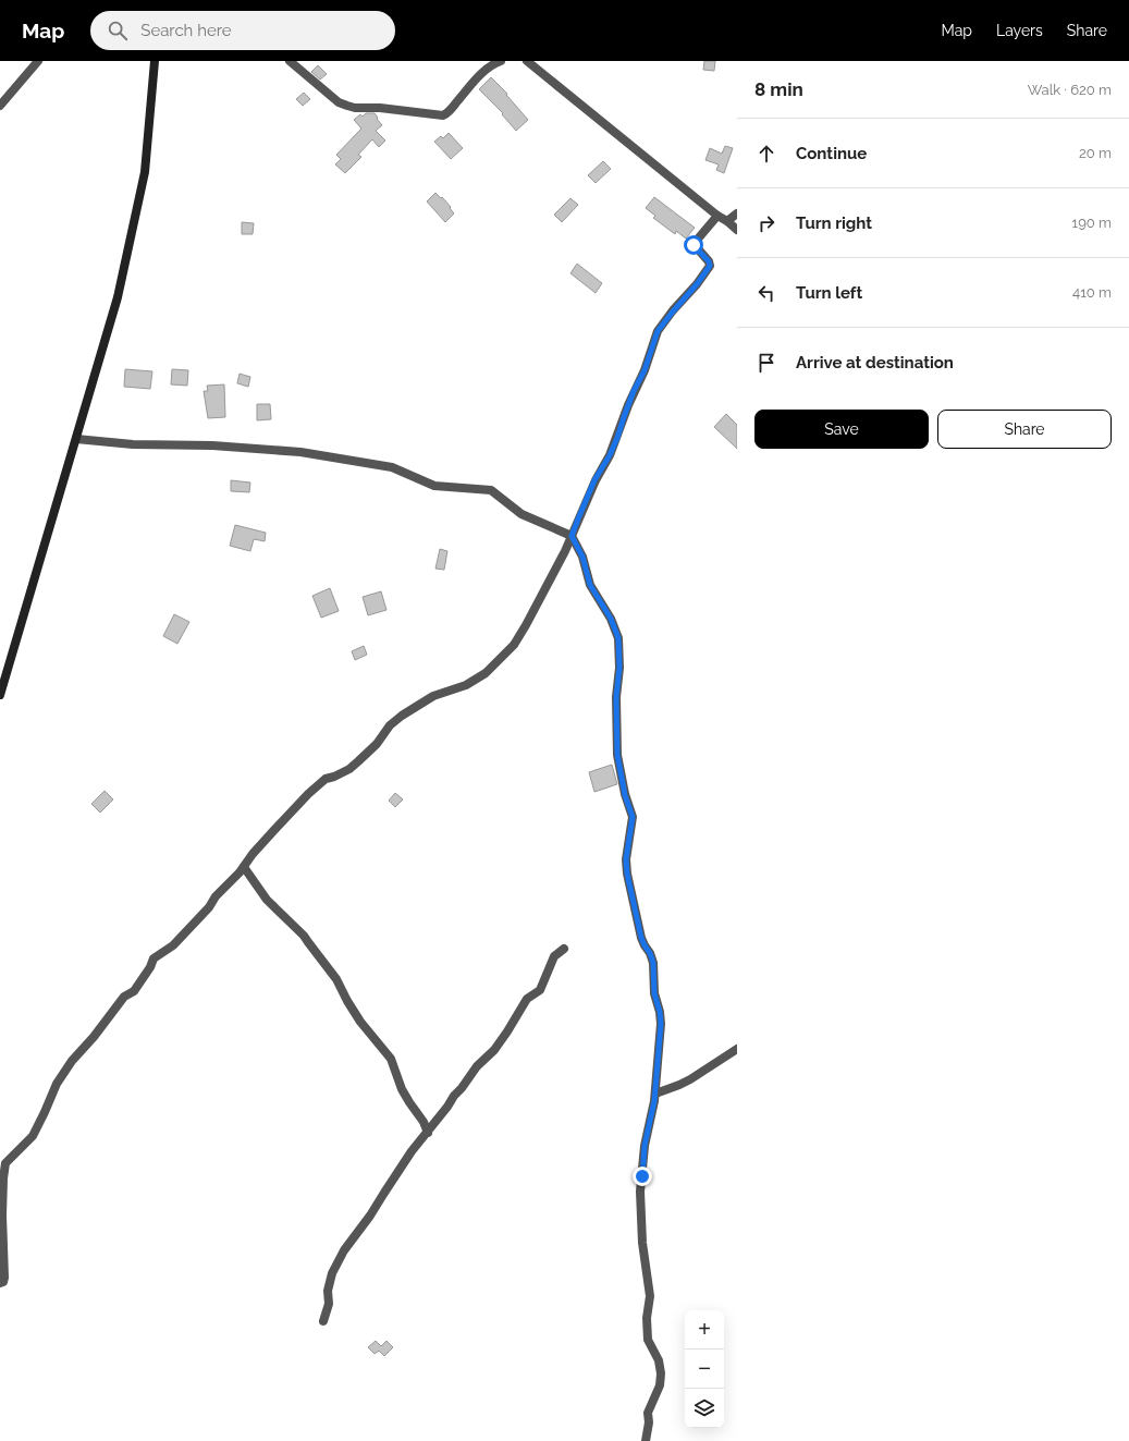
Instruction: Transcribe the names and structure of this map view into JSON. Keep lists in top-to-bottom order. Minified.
{"page":{"header":"Map","search":"Search here","nav":["Map","Layers","Share"],"heading":["8 min","Walk · 620 m"],"list":[["Continue","20 m"],["Turn right","190 m"],["Turn left","410 m"],"Arrive at destination"],"buttons":["Save","Share"],"map_buttons":["+","−"]}}
